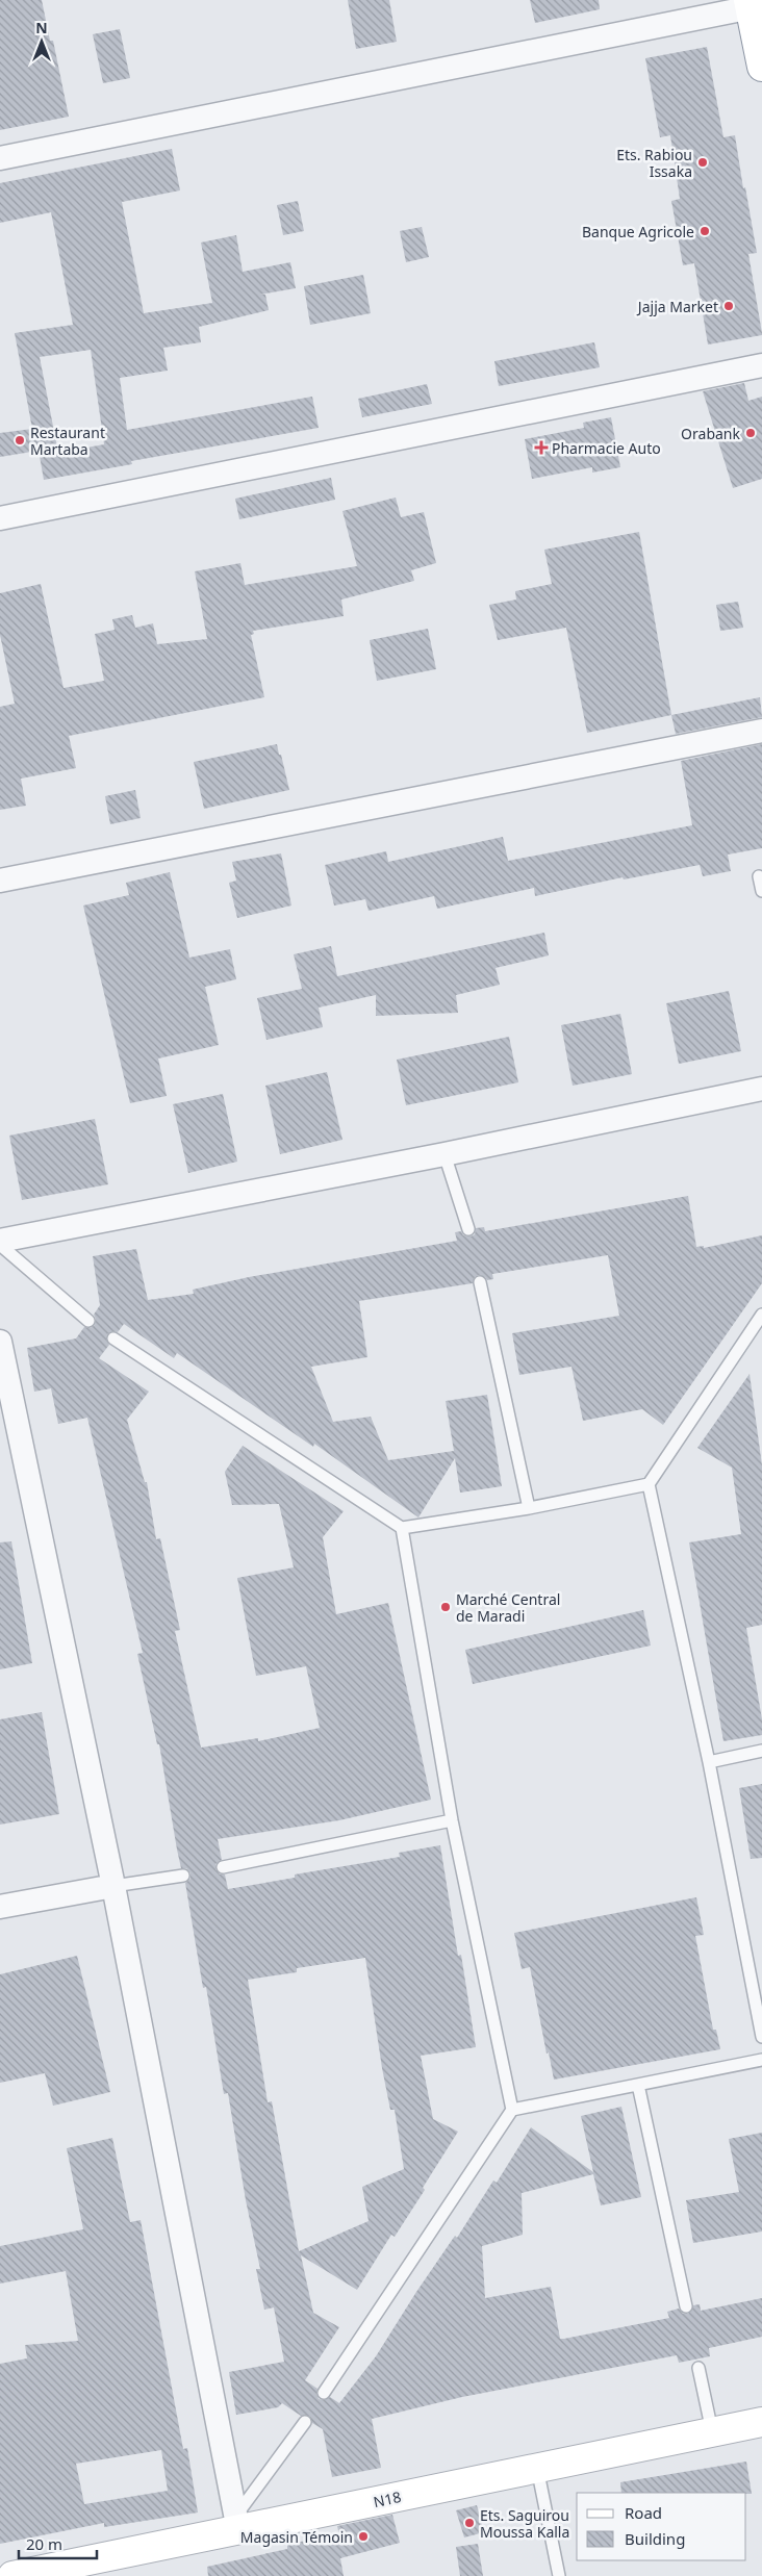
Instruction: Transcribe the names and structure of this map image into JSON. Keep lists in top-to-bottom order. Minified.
{"streets":{"main road":["N18"]},"places":{"other":["Ets. Rabiou Issaka","Banque Agricole","Jajja Market","Orabank","Restaurant Martaba","Marché Central de Maradi","Ets. Saguirou Moussa Kalla","Magasin Témoin"],"health":["Pharmacie Auto"]},"legend":["Road","Building"],"scale_bar":"20 m","north":"top"}
